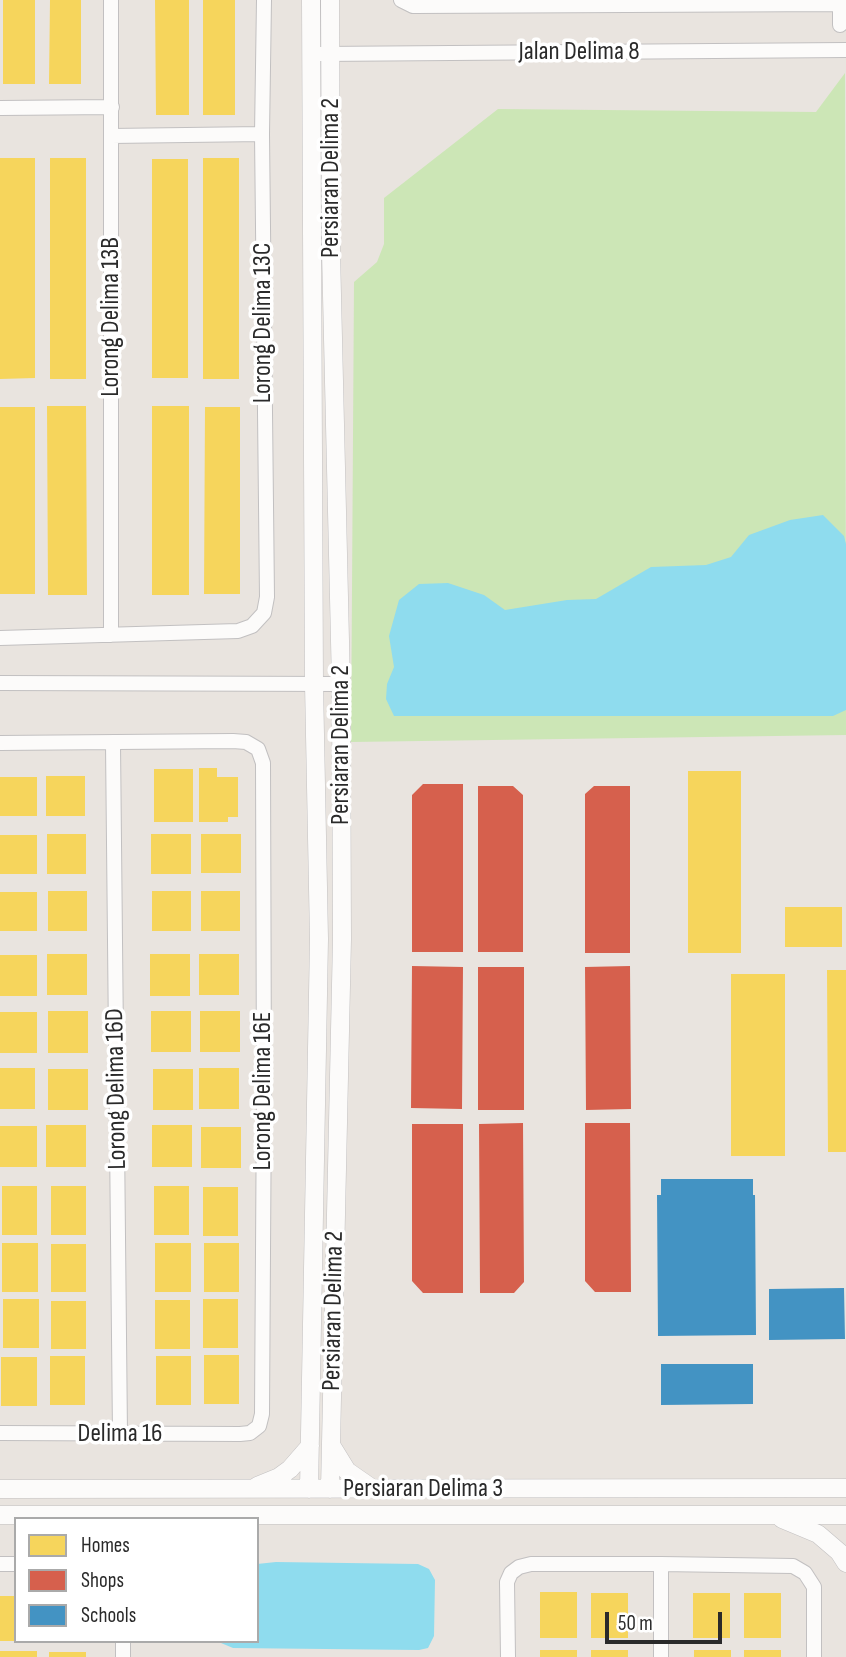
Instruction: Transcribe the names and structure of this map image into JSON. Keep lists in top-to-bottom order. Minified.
{"streets":{"street":["Jalan Delima 8","Persiaran Delima 2","Lorong Delima 13B","Lorong Delima 13C","Lorong Delima 16D","Lorong Delima 16E","Delima 16","Persiaran Delima 3"]},"crossings":[["Jalan Delima 8","Persiaran Delima 2"],["Persiaran Delima 2","Persiaran Delima 3"],["Lorong Delima 13B","Lorong Delima 13C"],["Lorong Delima 16D","Lorong Delima 16E"],["Lorong Delima 16D","Delima 16"],["Lorong Delima 16E","Delima 16"]],"legend":["Homes","Shops","Schools"],"scale_bar":"50 m"}
